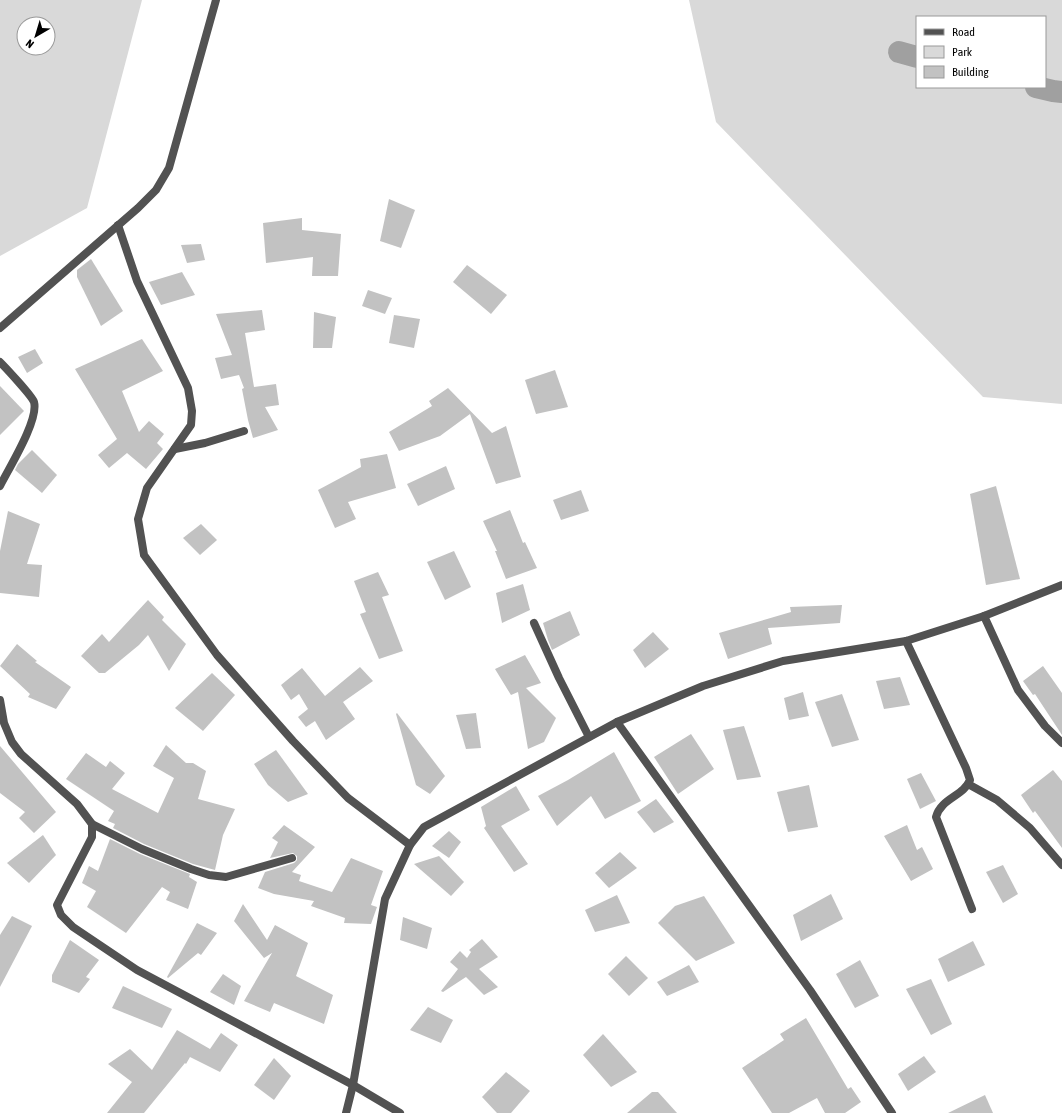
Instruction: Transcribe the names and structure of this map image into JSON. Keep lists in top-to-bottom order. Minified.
{"legend":["Road","Park","Building"],"north":"bottom left"}
